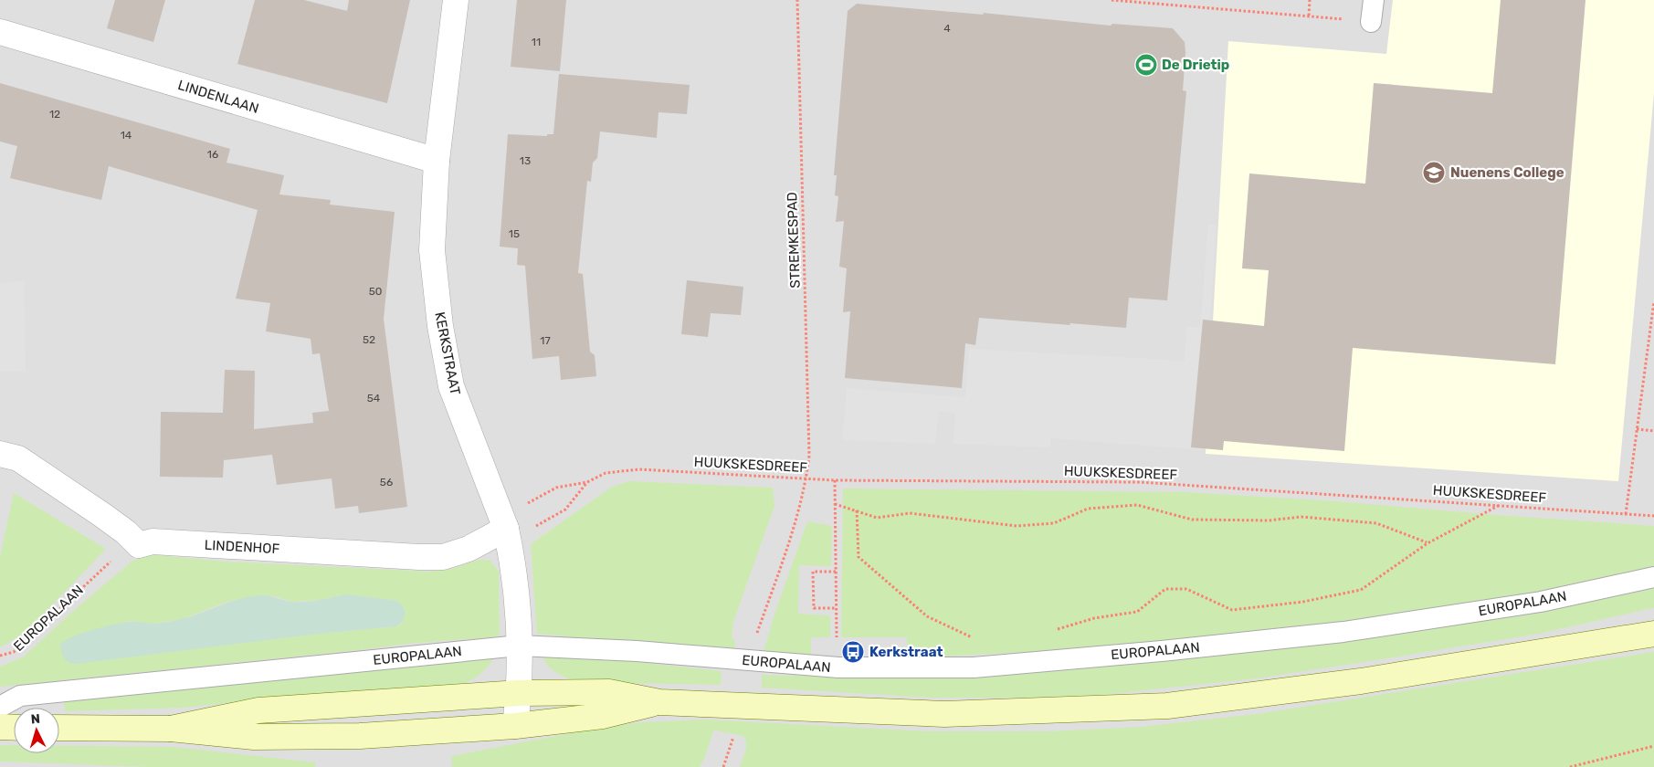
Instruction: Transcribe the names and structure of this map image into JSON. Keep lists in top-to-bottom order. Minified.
{"streets":{"street":["LINDENLAAN","KERKSTRAAT","LINDENHOF"],"lane":["EUROPALAAN"],"path":["STREMKESPAD","HUUKSKESDREEF"]},"crossings":[["LINDENLAAN","KERKSTRAAT"],["STREMKESPAD","HUUKSKESDREEF"],["KERKSTRAAT","HUUKSKESDREEF"],["KERKSTRAAT","LINDENHOF"],["KERKSTRAAT","EUROPALAAN"],["HUUKSKESDREEF","LINDENHOF"],["LINDENHOF","EUROPALAAN"]],"places":{"sports":["De Drietip"],"school or university":["Nuenens College"],"bus stop":["Kerkstraat"]},"house_numbers":["4","11","12","14","16","13","15","50","52","17","54","56"],"north":"top"}
